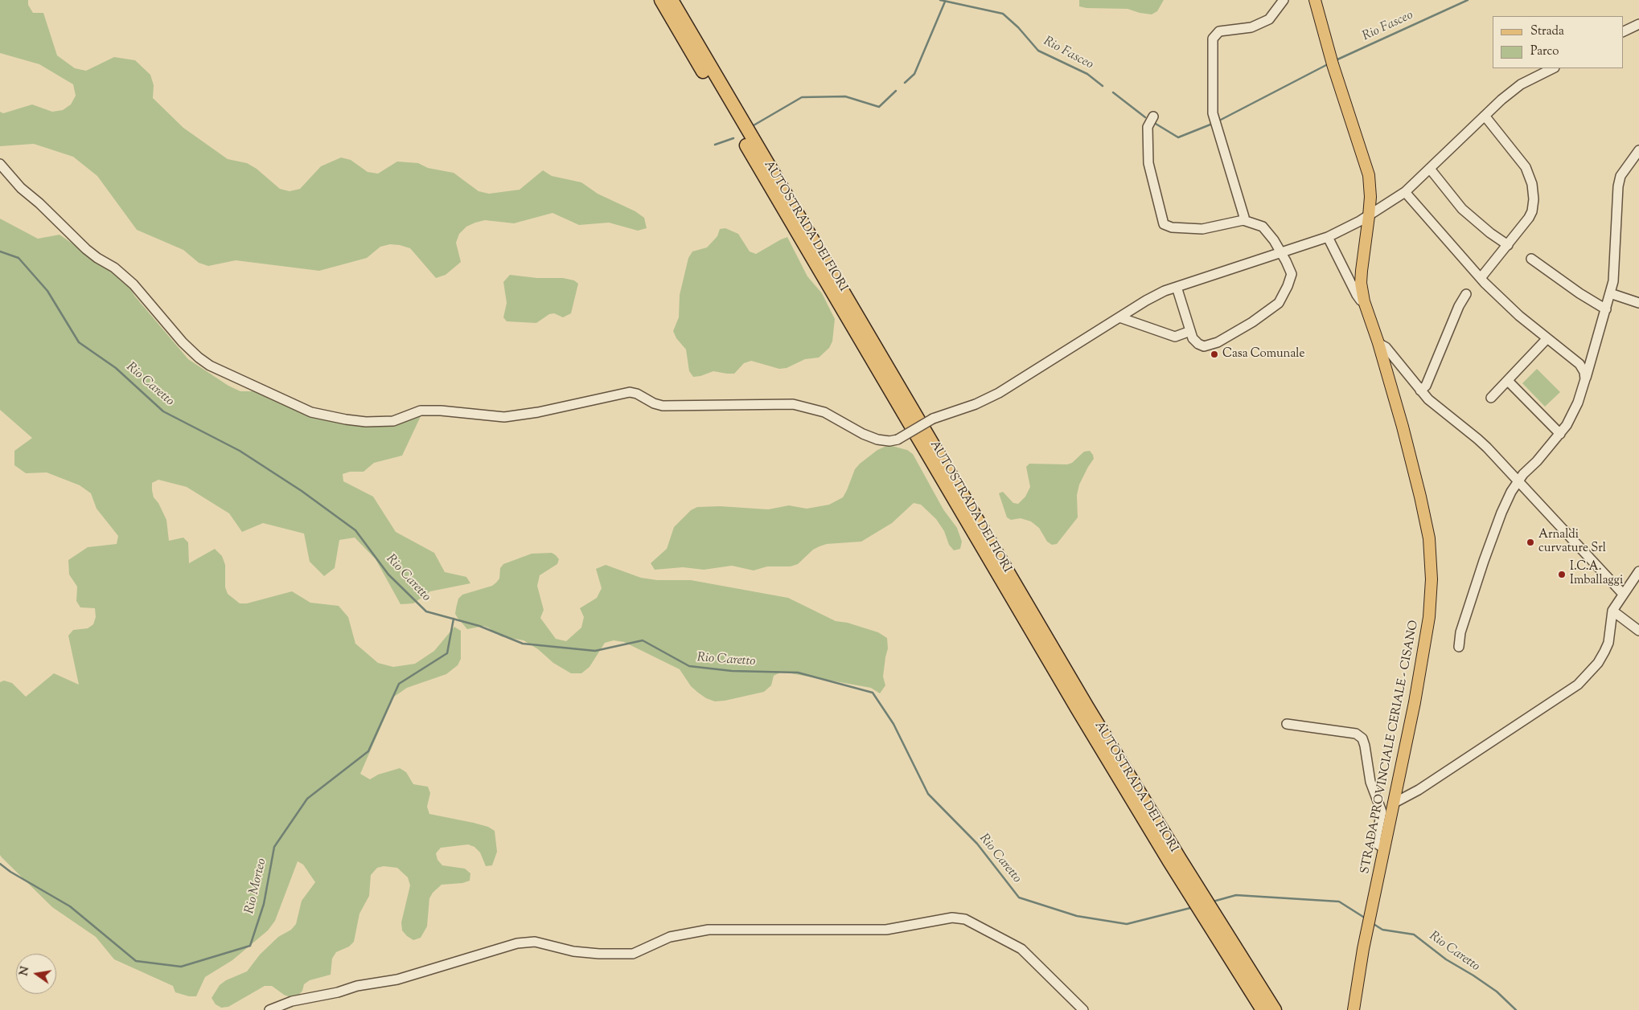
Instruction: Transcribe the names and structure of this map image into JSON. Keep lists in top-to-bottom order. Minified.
{"streets":{"highway":["AUTOSTRADA DEI FIORI"],"main road":["STRADA PROVINCIALE CERIALE - CISANO"]},"water":["Rio Fasceo","Rio Caretto","Rio Morteo"],"places":["Casa Comunale","Arnaldi curvature Srl","I.C.A. Imballaggi"],"legend":["Strada","Parco"],"north":"left"}
